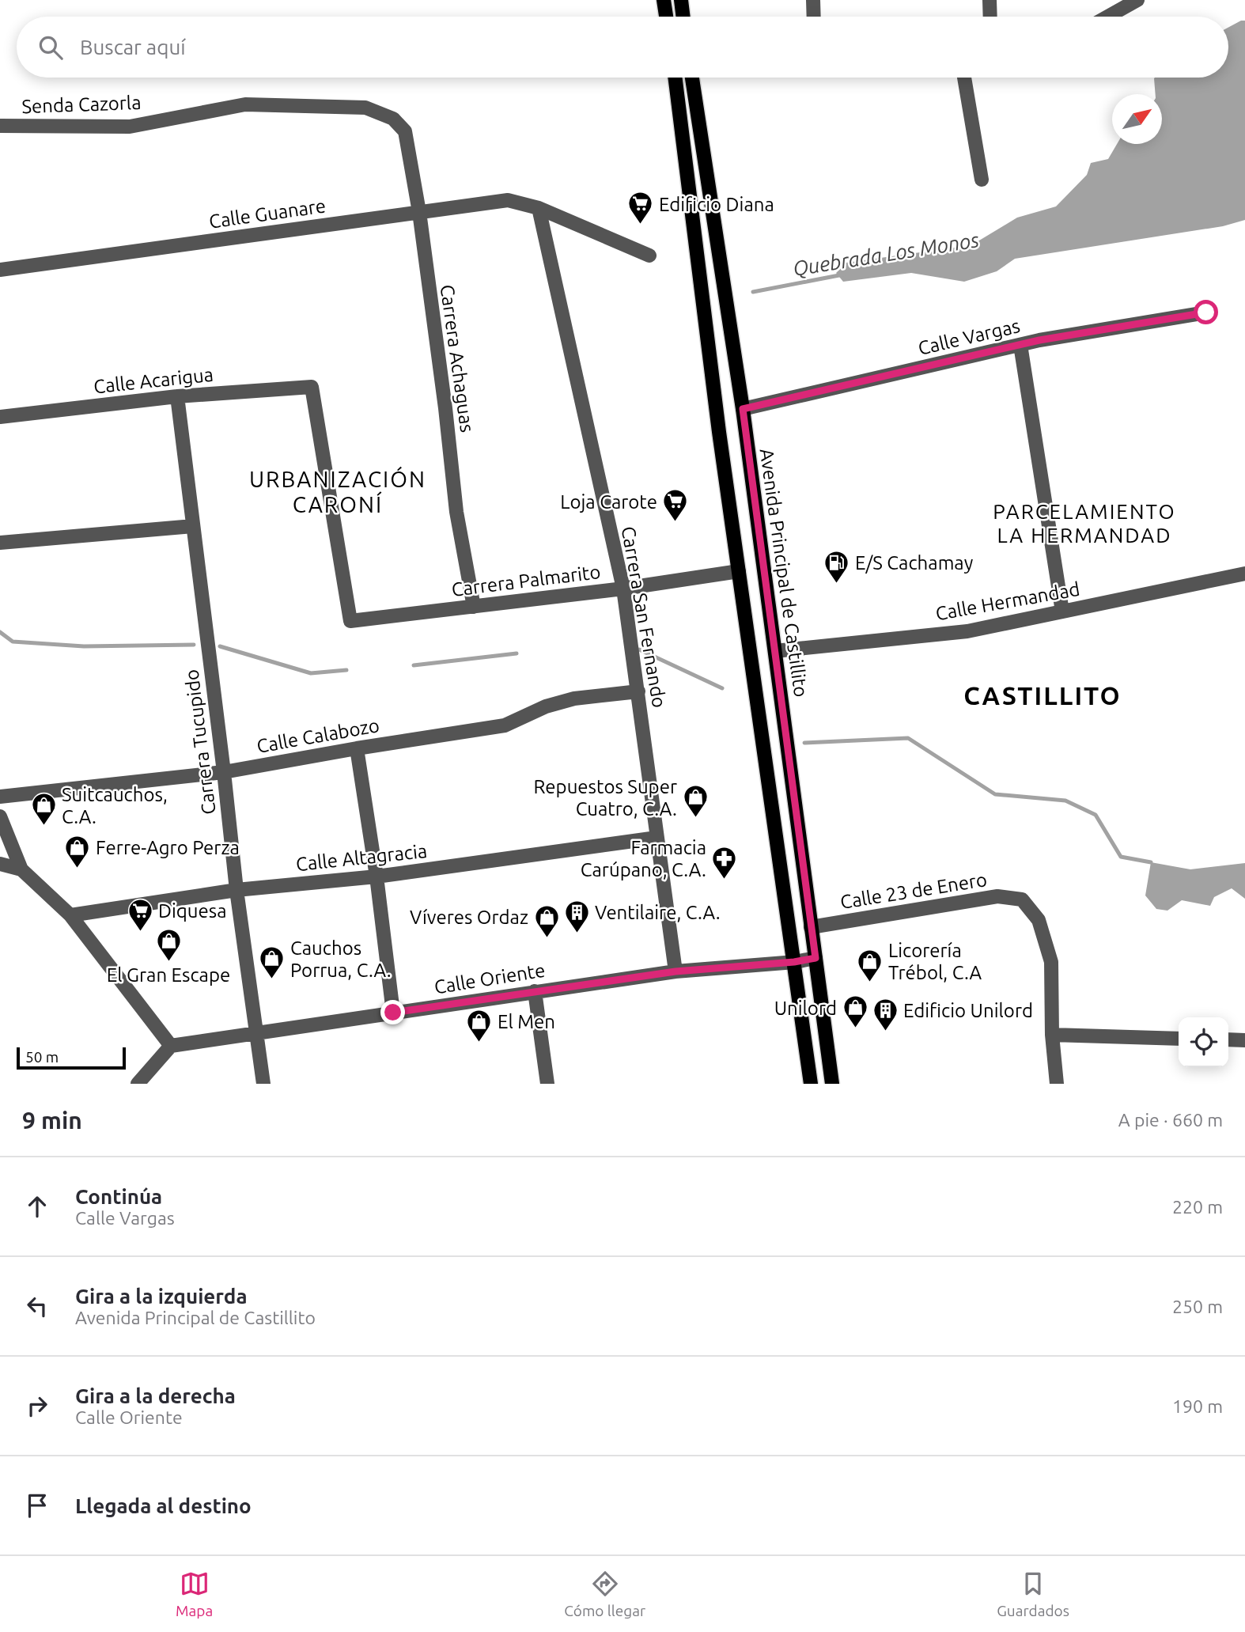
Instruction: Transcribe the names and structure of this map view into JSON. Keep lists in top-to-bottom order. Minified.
{"streets":{"main road":["Avenida Principal de Castillito"],"street":["Senda Cazorla","Calle Guanare","Calle Vargas","Carrera Achaguas","Calle Acarigua","Carrera Palmarito","Calle Hermandad","Carrera San Fernando","Calle Calabozo","Carrera Tucupido","Calle Altagracia","Calle 23 de Enero","Calle Oriente"]},"crossings":[["Senda Cazorla","Carrera Achaguas"],["Calle Guanare","Carrera Achaguas"],["Calle Guanare","Carrera San Fernando"],["Calle Vargas","Avenida Principal de Castillito"],["Carrera Achaguas","Carrera Palmarito"],["Calle Acarigua","Carrera Palmarito"],["Calle Acarigua","Carrera Tucupido"],["Avenida Principal de Castillito","Calle Hermandad"],["Avenida Principal de Castillito","Calle 23 de Enero"],["Avenida Principal de Castillito","Calle Oriente"],["Carrera Palmarito","Carrera San Fernando"],["Carrera San Fernando","Calle Calabozo"],["Carrera San Fernando","Calle Altagracia"],["Carrera San Fernando","Calle Oriente"],["Calle Calabozo","Carrera Tucupido"],["Carrera Tucupido","Calle Altagracia"],["Carrera Tucupido","Calle Oriente"]],"districts":["URBANIZACIÓN CARONÍ","PARCELAMIENTO LA HERMANDAD","CASTILLITO"],"water":["Quebrada Los Monos"],"places":{"supermarket":["Edificio Diana","Loja Carote","Diquesa"],"fuel station":["E/S Cachamay"],"shop":["Repuestos Super Cuatro, C.A.","Suitcauchos, C.A.","Ferre-Agro Perza","Víveres Ordaz","El Gran Escape","Cauchos Porrua, C.A.","Licorería Trébol, C.A","Unilord","El Men"],"pharmacy":["Farmacia Carúpano, C.A."],"building":["Ventilaire, C.A.","Edificio Unilord"]},"scale_bar":"50 m","north":"top right","page":{"search":"Buscar aquí","scale":"50 m","heading":["9 min","A pie · 660 m"],"list":[["Continúa","Calle Vargas","220 m"],["Gira a la izquierda","Avenida Principal de Castillito","250 m"],["Gira a la derecha","Calle Oriente","190 m"],"Llegada al destino"],"nav":["Mapa","Cómo llegar","Guardados"]}}
